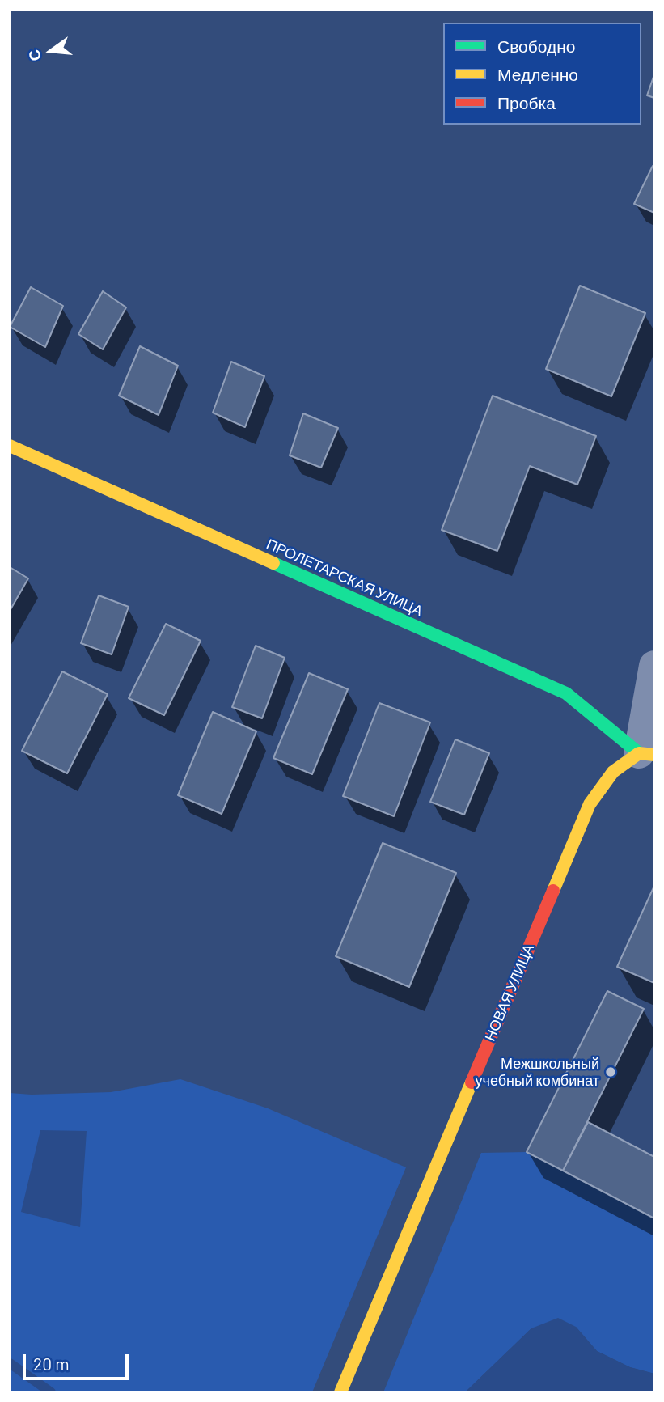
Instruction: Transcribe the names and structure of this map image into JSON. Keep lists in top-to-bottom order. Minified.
{"streets":{"main road":["ПРОЛЕТАРСКАЯ УЛИЦА","НОВАЯ УЛИЦА"]},"crossings":[["ПРОЛЕТАРСКАЯ УЛИЦА","НОВАЯ УЛИЦА"]],"places":["Межшкольный учебный комбинат"],"legend":["Свободно","Медленно","Пробка"],"scale_bar":"20 m","north":"left"}
